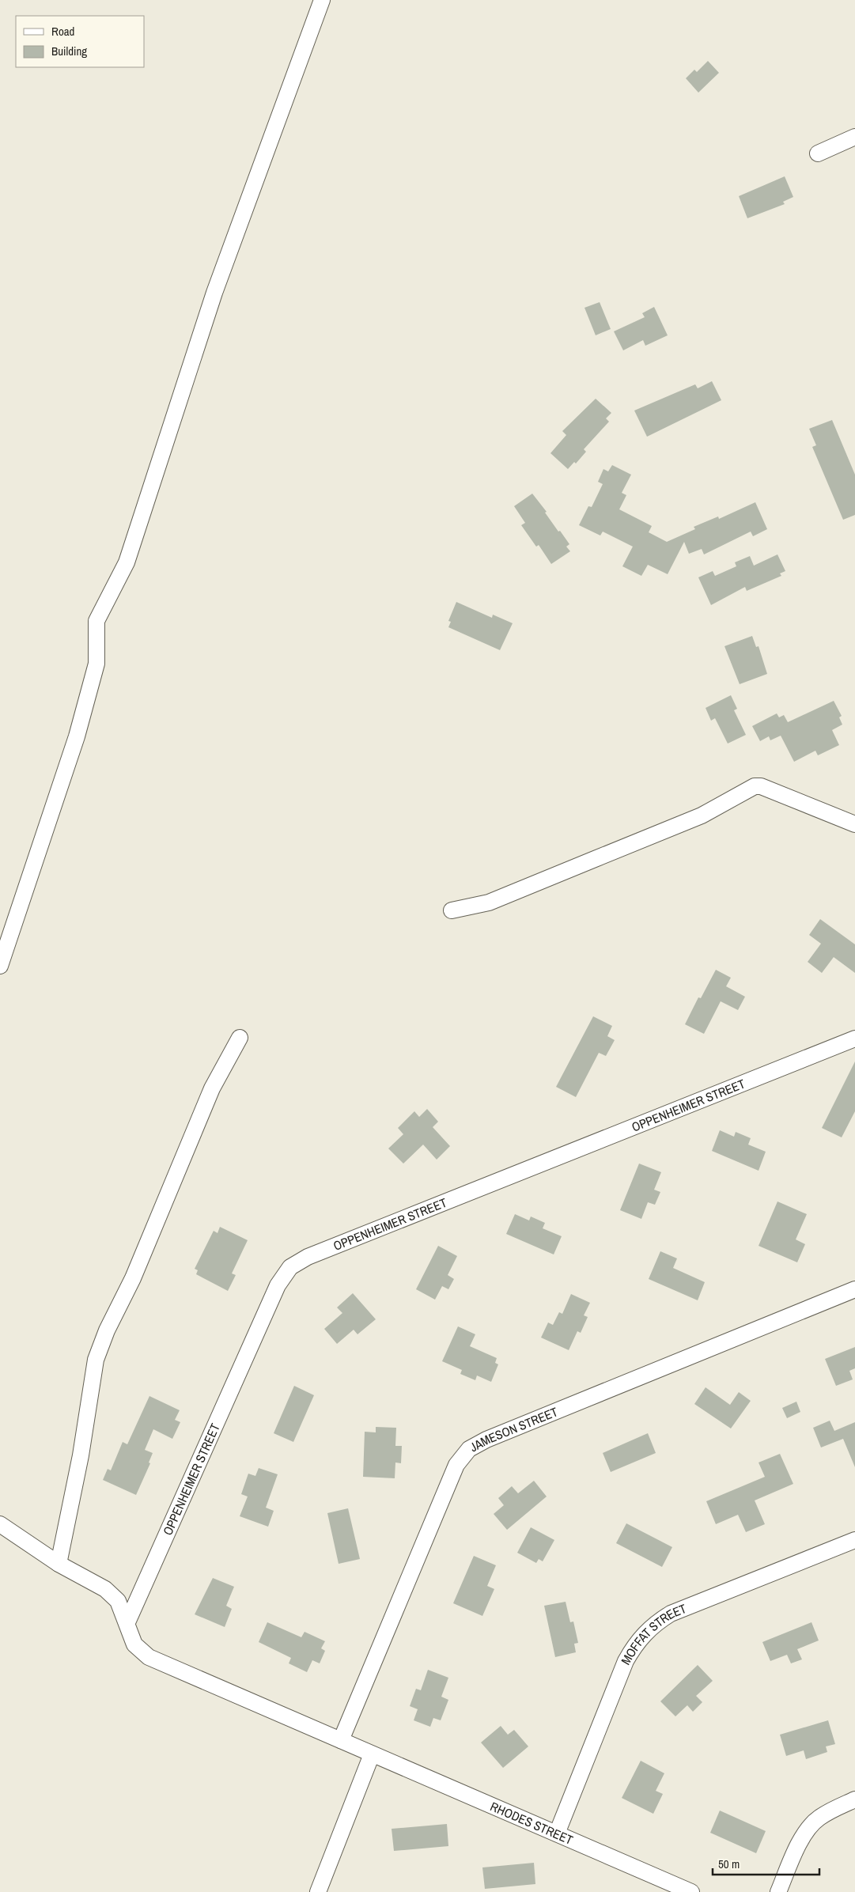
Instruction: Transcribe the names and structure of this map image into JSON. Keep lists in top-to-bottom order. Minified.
{"streets":{"street":["OPPENHEIMER STREET","JAMESON STREET","MOFFAT STREET","RHODES STREET"]},"crossings":[["OPPENHEIMER STREET","RHODES STREET"],["JAMESON STREET","RHODES STREET"],["MOFFAT STREET","RHODES STREET"]],"legend":["Road","Building"],"scale_bar":"50 m"}
